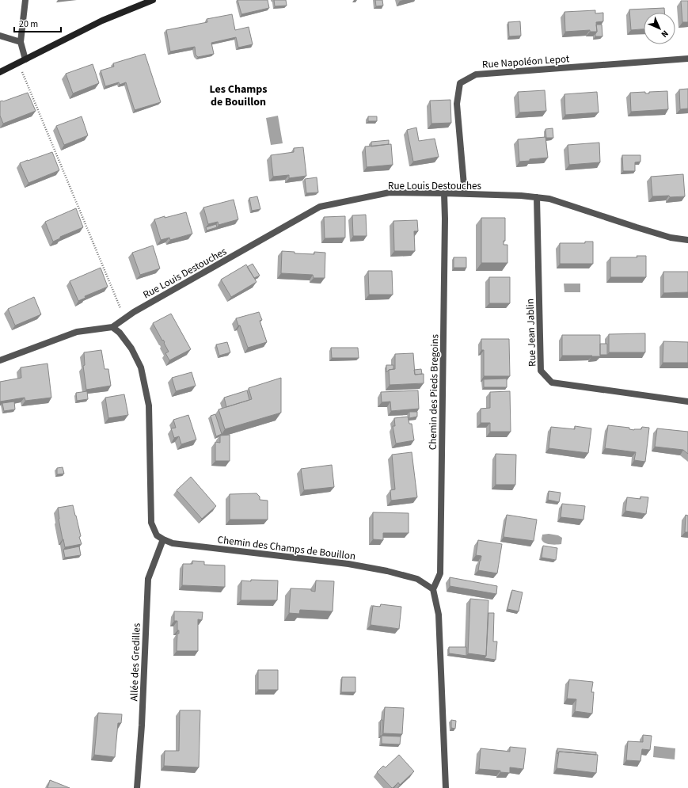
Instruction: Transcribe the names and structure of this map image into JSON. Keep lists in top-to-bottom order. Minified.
{"streets":{"street":["Rue Napoléon Lepot","Rue Louis Destouches","Rue Jean Jablin","Chemin des Pieds Bregoins","Chemin des Champs de Bouillon","Allée des Gredilles"]},"crossings":[["Rue Napoléon Lepot","Rue Louis Destouches"],["Rue Louis Destouches","Rue Jean Jablin"],["Rue Louis Destouches","Chemin des Pieds Bregoins"],["Chemin des Pieds Bregoins","Chemin des Champs de Bouillon"],["Chemin des Champs de Bouillon","Allée des Gredilles"]],"districts":["Les Champs de Bouillon"],"scale_bar":"20 m","north":"bottom right"}
